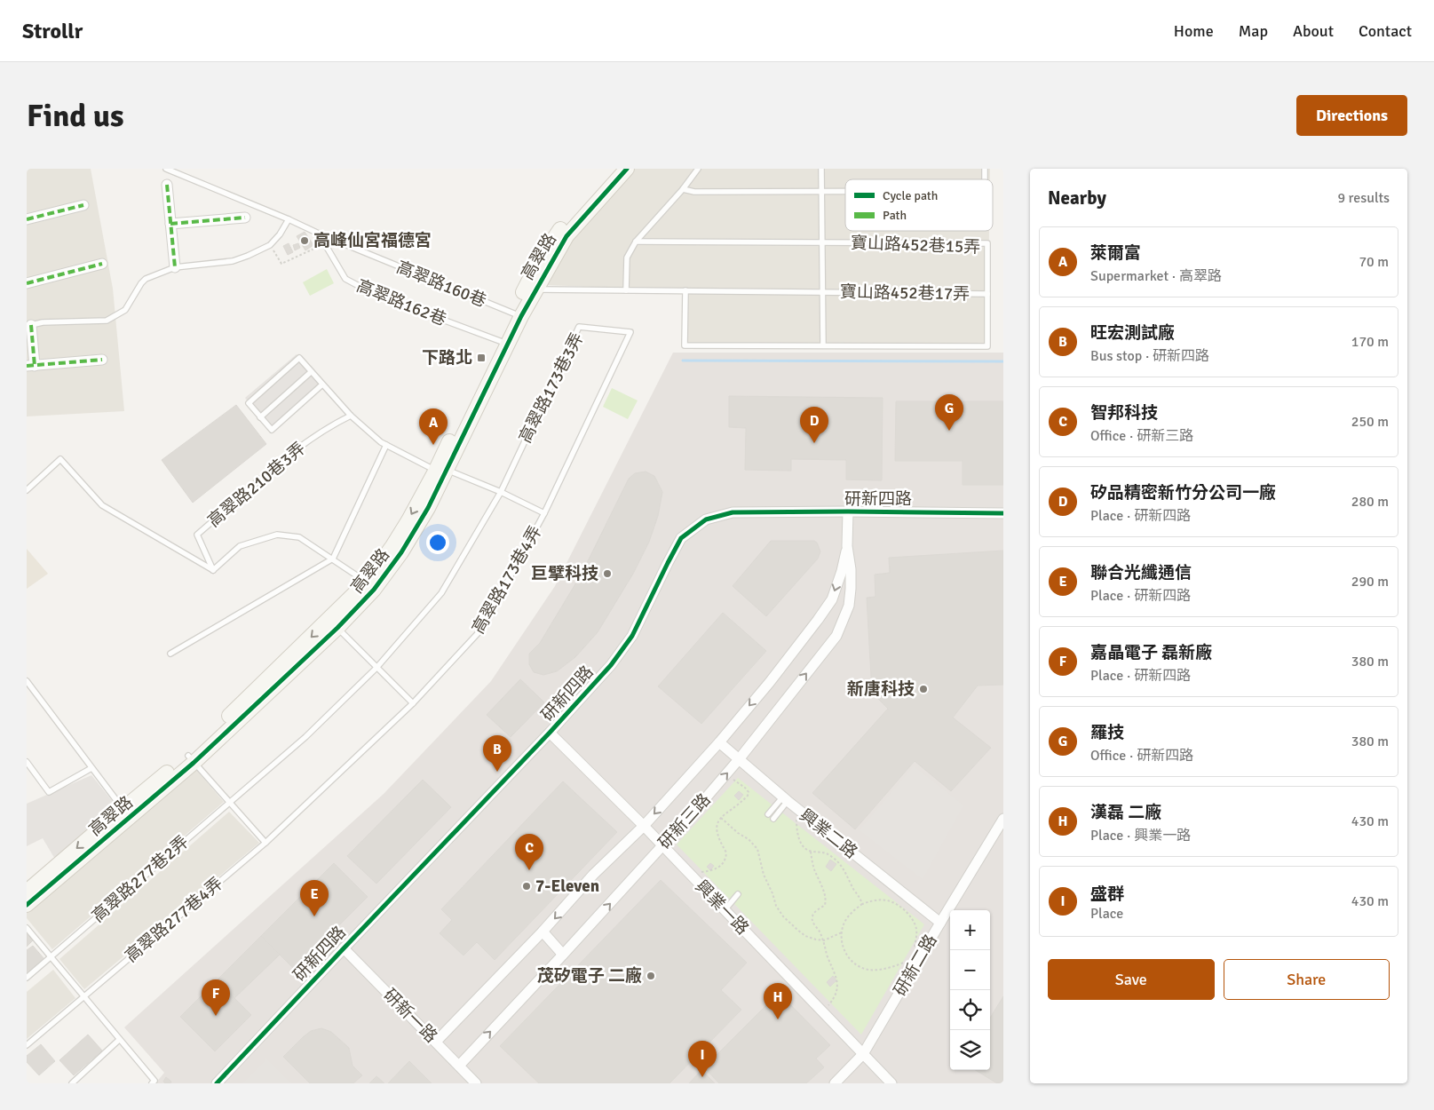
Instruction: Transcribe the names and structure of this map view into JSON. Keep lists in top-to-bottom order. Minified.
{"streets":{"street":["高翠路","研新四路","研新三路","興業二路","興業一路","研新二路","研新一路"],"lane":["寶山路452巷15弄","高翠路160巷","寶山路452巷17弄","高翠路162巷","高翠路173巷3弄","高翠路210巷3弄","高翠路173巷4弄","高翠路277巷2弄","高翠路277巷4弄"]},"crossings":[["寶山路452巷15弄","寶山路452巷17弄"],["高翠路","高翠路160巷"],["高翠路","寶山路452巷17弄"],["高翠路","高翠路162巷"],["高翠路160巷","高翠路162巷"],["高翠路173巷3弄","高翠路173巷4弄"],["高翠路173巷3弄","高翠路277巷2弄"],["研新四路","研新三路"],["研新四路","興業一路"],["研新四路","研新一路"],["高翠路173巷4弄","高翠路277巷4弄"],["研新三路","興業二路"],["研新三路","興業一路"],["研新三路","研新一路"],["興業二路","研新二路"],["興業一路","研新二路"]],"places":{"other":["高峰仙宮福德宮","巨擘科技","新唐科技","7-Eleven","茂矽電子 二廠"],"transit":["下路北"]},"legend":["Cycle path","Path"],"page":{"header":"Strollr","nav":["Home","Map","About","Contact"],"buttons":["Directions",["Save","Share"]],"title":"Find us","heading":["Nearby","9 results"],"list":[{"mark":"A","name":"萊爾富","note":"Supermarket · 高翠路","value":"70 m"},{"mark":"B","name":"旺宏測試廠","note":"Bus stop · 研新四路","value":"170 m"},{"mark":"C","name":"智邦科技","note":"Office · 研新三路","value":"250 m"},{"mark":"D","name":"矽品精密新竹分公司一廠","note":"Place · 研新四路","value":"280 m"},{"mark":"E","name":"聯合光纖通信","note":"Place · 研新四路","value":"290 m"},{"mark":"F","name":"嘉晶電子 磊新廠","note":"Place · 研新四路","value":"380 m"},{"mark":"G","name":"羅技","note":"Office · 研新四路","value":"380 m"},{"mark":"H","name":"漢磊 二廠","note":"Place · 興業一路","value":"430 m"},{"mark":"I","name":"盛群","note":"Place","value":"430 m"}],"pins":["G","D","A","B","C","E","F","H","I"],"map_buttons":["+","−"]}}
